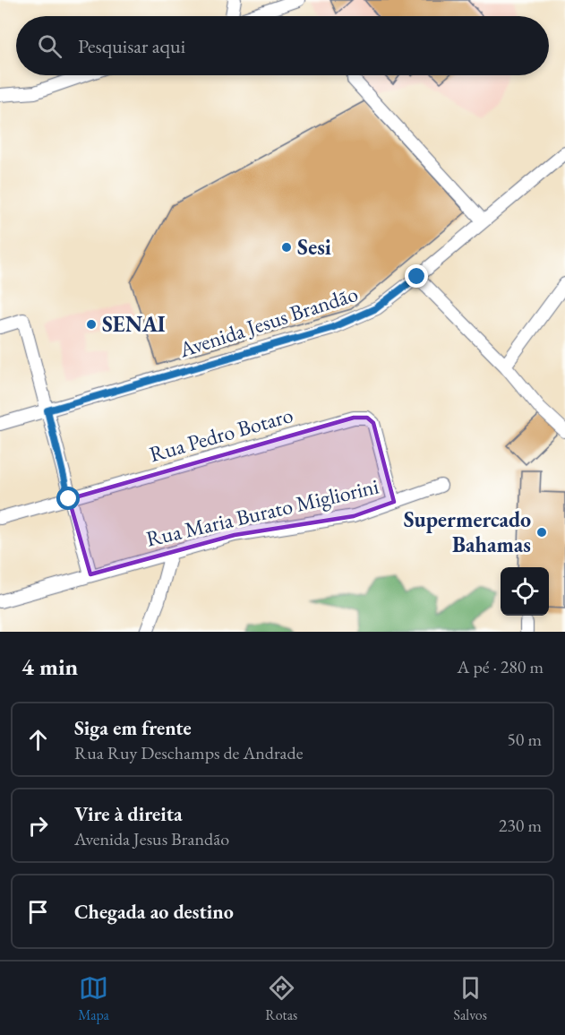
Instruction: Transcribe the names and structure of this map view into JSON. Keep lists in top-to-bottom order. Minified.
{"streets":{"street":["Avenida Jesus Brandão","Rua Pedro Botaro","Rua Maria Burato Migliorini"]},"crossings":[["Rua Pedro Botaro","Rua Maria Burato Migliorini"]],"places":["Sesi","SENAI","Supermercado Bahamas"],"page":{"search":"Pesquisar aqui","heading":["4 min","A pé · 280 m"],"list":[["Siga em frente","Rua Ruy Deschamps de Andrade","50 m"],["Vire à direita","Avenida Jesus Brandão","230 m"],"Chegada ao destino"],"nav":["Mapa","Rotas","Salvos"]}}
